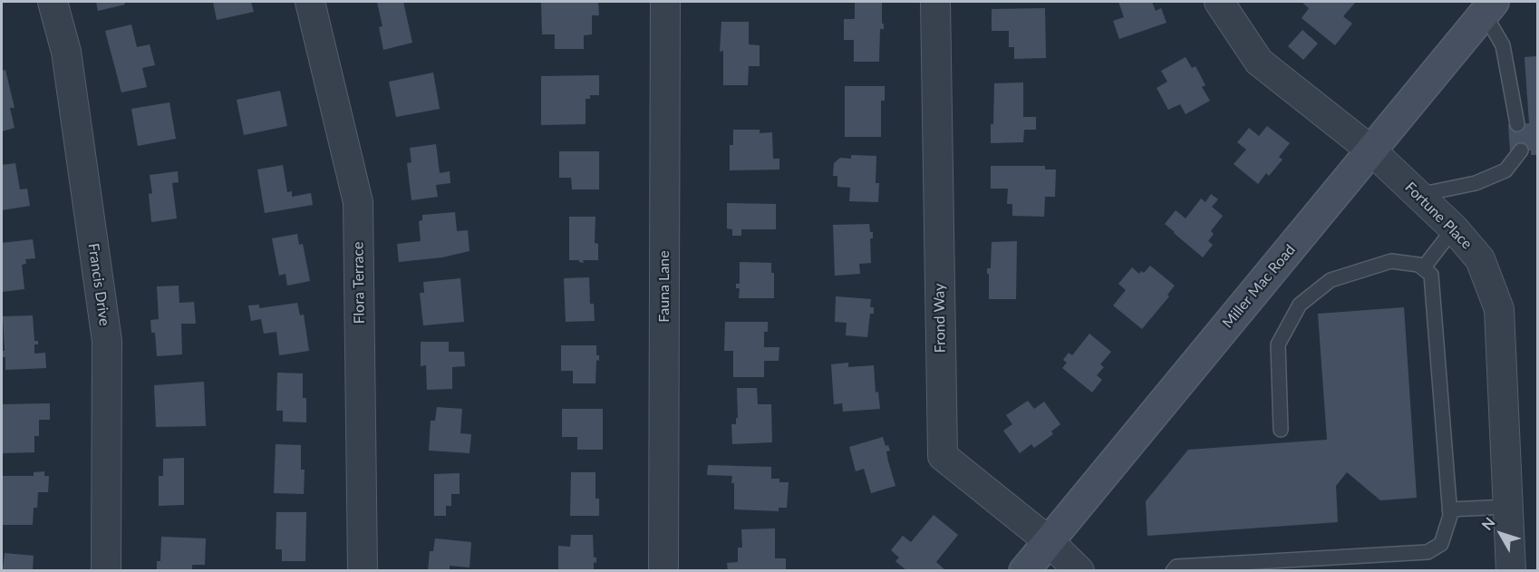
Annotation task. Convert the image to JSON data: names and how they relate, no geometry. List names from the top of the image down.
{
  "streets": {
    "street": [
      "Fortune Place",
      "Flora Terrace",
      "Francis Drive",
      "Fauna Lane",
      "Miller Mac Road",
      "Frond Way"
    ]
  },
  "crossings": [
    ["Fortune Place", "Miller Mac Road"],
    ["Miller Mac Road", "Frond Way"]
  ],
  "north": "top left"
}
